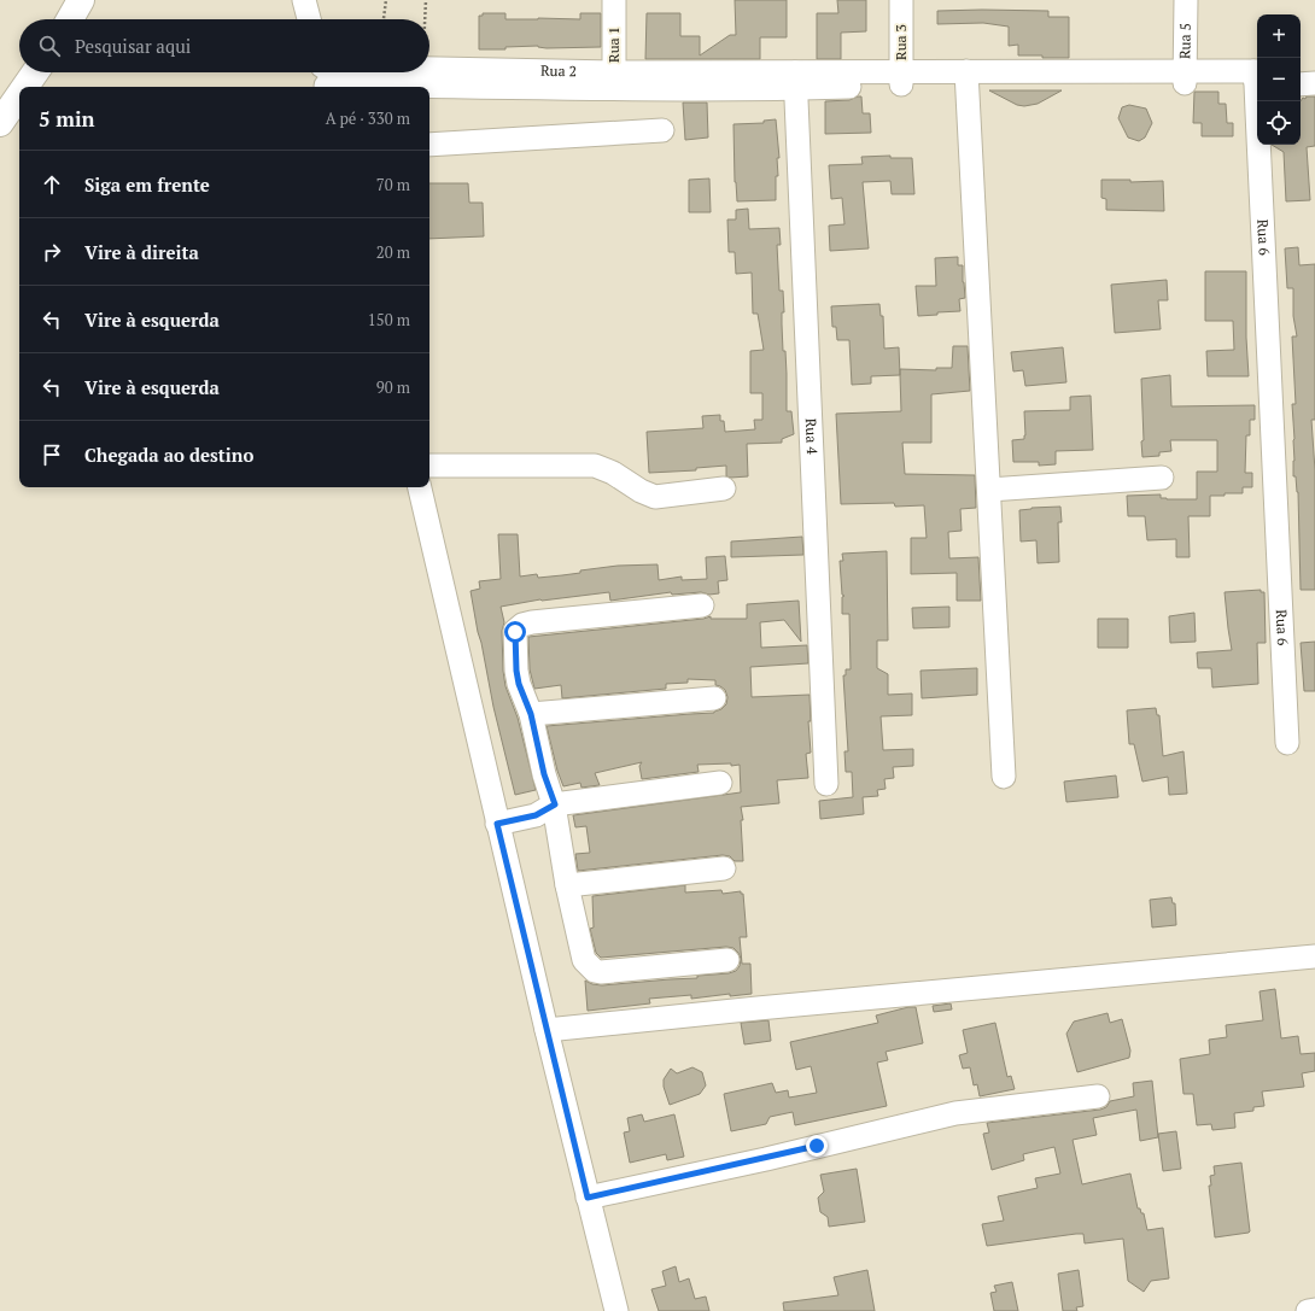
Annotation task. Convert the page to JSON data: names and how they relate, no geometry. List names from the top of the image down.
{
  "streets": {
    "street": [
      "Rua 5",
      "Rua 3",
      "Rua 1",
      "Rua 2",
      "Rua 6",
      "Rua 4"
    ]
  },
  "crossings": [
    ["Rua 5", "Rua 6"],
    ["Rua 3", "Rua 6"],
    ["Rua 1", "Rua 2"],
    ["Rua 2", "Rua 4"]
  ],
  "page": {
    "map_buttons": ["+", "−"],
    "search": "Pesquisar aqui",
    "heading": ["5 min", "A pé · 330 m"],
    "list": [
      ["Siga em frente", "70 m"],
      ["Vire à direita", "20 m"],
      ["Vire à esquerda", "150 m"],
      ["Vire à esquerda", "90 m"],
      "Chegada ao destino"
    ]
  }
}
